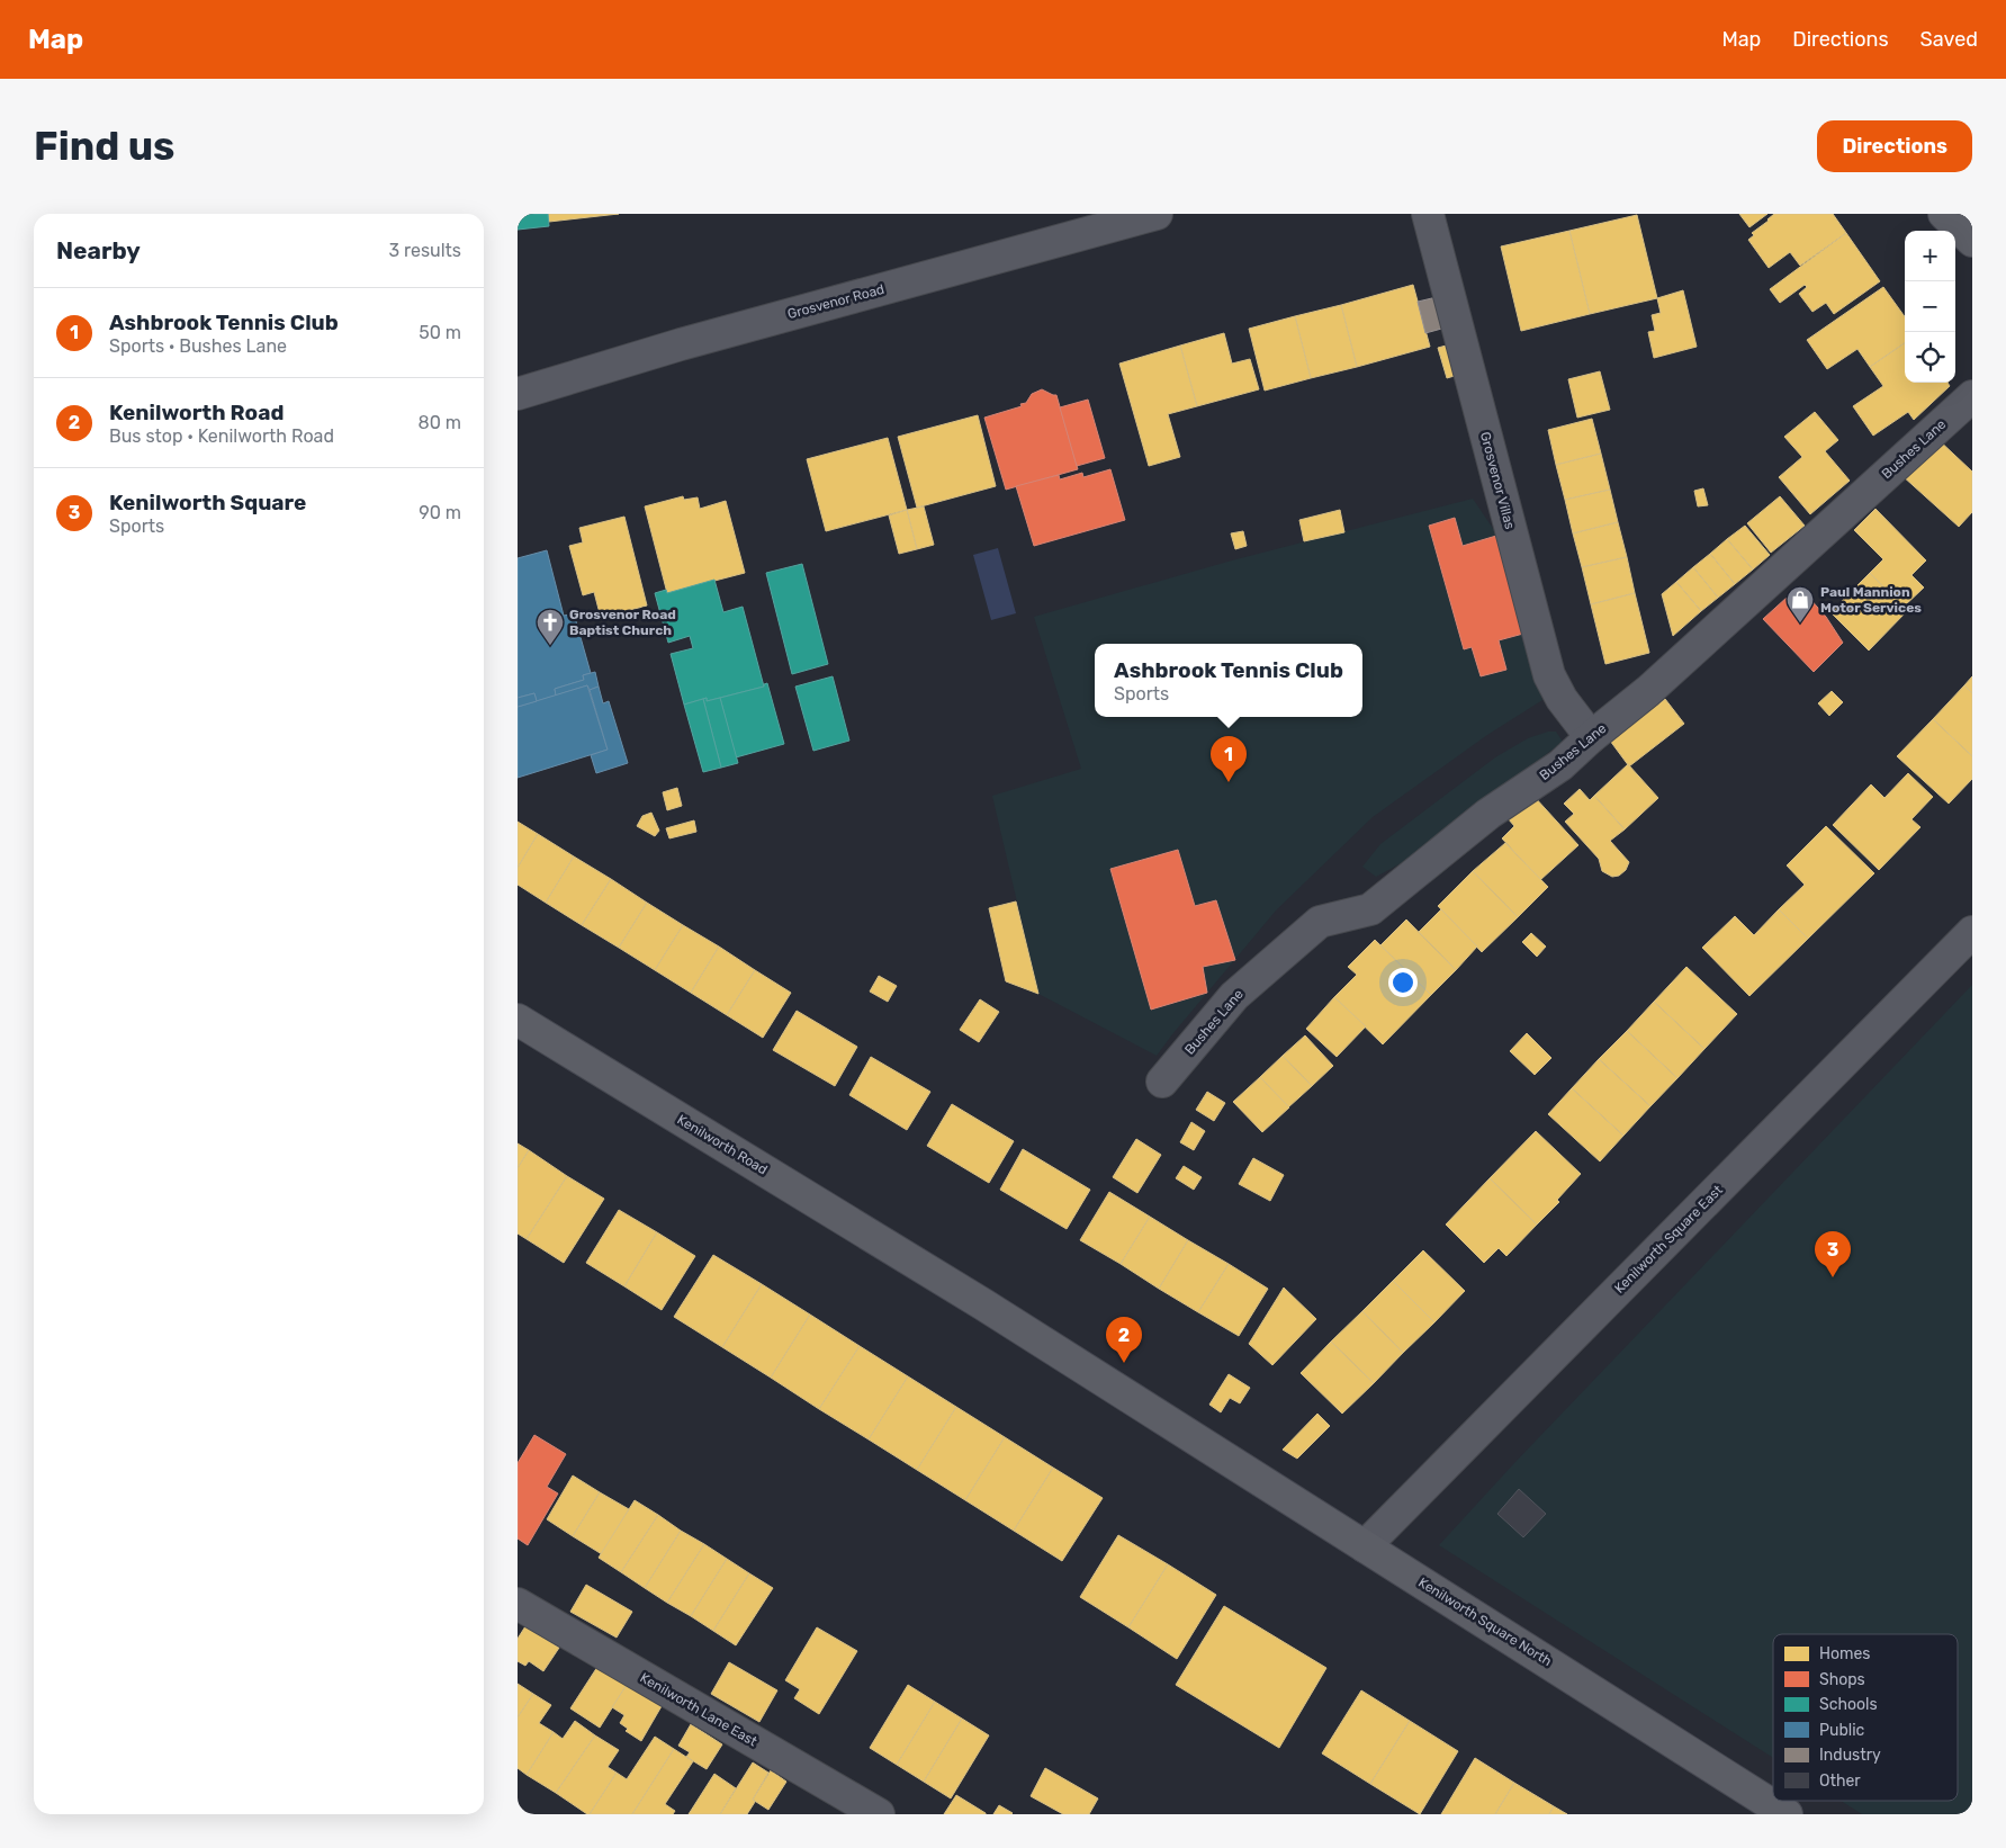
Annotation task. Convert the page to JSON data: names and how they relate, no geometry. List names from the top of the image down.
{
  "streets": {
    "street": [
      "Grosvenor Road",
      "Bushes Lane",
      "Grosvenor Villas",
      "Kenilworth Road",
      "Kenilworth Square East",
      "Kenilworth Square North",
      "Kenilworth Lane East"
    ]
  },
  "crossings": [
    ["Bushes Lane", "Grosvenor Villas"],
    ["Kenilworth Road", "Kenilworth Square North"],
    ["Kenilworth Square East", "Kenilworth Square North"]
  ],
  "places": {
    "shop": ["Paul Mannion Motor Services"],
    "church": ["Grosvenor Road Baptist Church"]
  },
  "legend": [
    "Homes",
    "Shops",
    "Schools",
    "Public",
    "Industry",
    "Other"
  ],
  "page": {
    "header": "Map",
    "nav": ["Map", "Directions", "Saved"],
    "buttons": "Directions",
    "title": "Find us",
    "heading": ["Nearby", "3 results"],
    "map_buttons": ["+", "−"],
    "list": [
      {
        "mark": "1",
        "name": "Ashbrook Tennis Club",
        "note": "Sports · Bushes Lane",
        "value": "50 m"
      },
      {
        "mark": "2",
        "name": "Kenilworth Road",
        "note": "Bus stop · Kenilworth Road",
        "value": "80 m"
      },
      {
        "mark": "3",
        "name": "Kenilworth Square",
        "note": "Sports",
        "value": "90 m"
      }
    ],
    "popup": ["Ashbrook Tennis Club", "Sports"],
    "pins": ["1", "3", "2"]
  }
}
